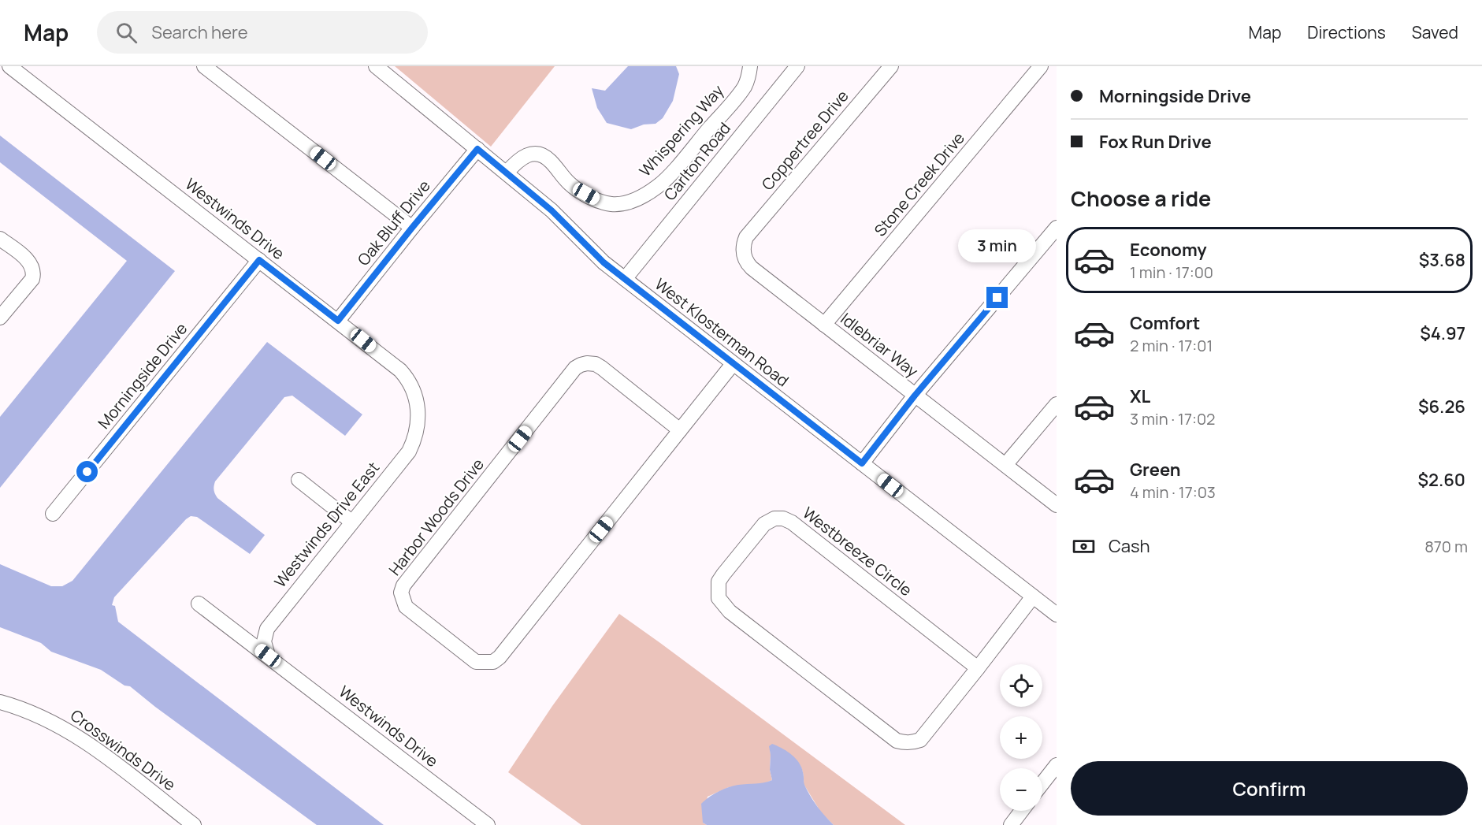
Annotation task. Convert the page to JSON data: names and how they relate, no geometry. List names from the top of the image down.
{
  "streets": {
    "street": [
      "Whispering Way",
      "Coppertree Drive",
      "Carlton Road",
      "Stone Creek Drive",
      "Westwinds Drive",
      "Oak Bluff Drive",
      "West Klosterman Road",
      "Idlebriar Way",
      "Morningside Drive",
      "Harbor Woods Drive",
      "Westwinds Drive East",
      "Westbreeze Circle",
      "Crosswinds Drive"
    ]
  },
  "crossings": [
    ["Whispering Way", "West Klosterman Road"],
    ["Coppertree Drive", "Idlebriar Way"],
    ["Carlton Road", "West Klosterman Road"],
    ["Stone Creek Drive", "Idlebriar Way"],
    ["Westwinds Drive", "Oak Bluff Drive"],
    ["Westwinds Drive", "Morningside Drive"],
    ["Westwinds Drive", "Westwinds Drive East"],
    ["Oak Bluff Drive", "West Klosterman Road"],
    ["West Klosterman Road", "Harbor Woods Drive"]
  ],
  "page": {
    "header": "Map",
    "search": "Search here",
    "nav": ["Map", "Directions", "Saved"],
    "banner": ["Morningside Drive", "Fox Run Drive"],
    "heading": "Choose a ride",
    "list": [
      {
        "name": "Economy",
        "note": "1 min · 17:00",
        "value": "$3.68"
      },
      {
        "name": "Comfort",
        "note": "2 min · 17:01",
        "value": "$4.97"
      },
      {
        "name": "XL",
        "note": "3 min · 17:02",
        "value": "$6.26"
      },
      {
        "name": "Green",
        "note": "4 min · 17:03",
        "value": "$2.60"
      }
    ],
    "bubble": "3 min",
    "pay": ["Cash", "870 m"],
    "map_buttons": ["+", "−"],
    "buttons": "Confirm"
  }
}
